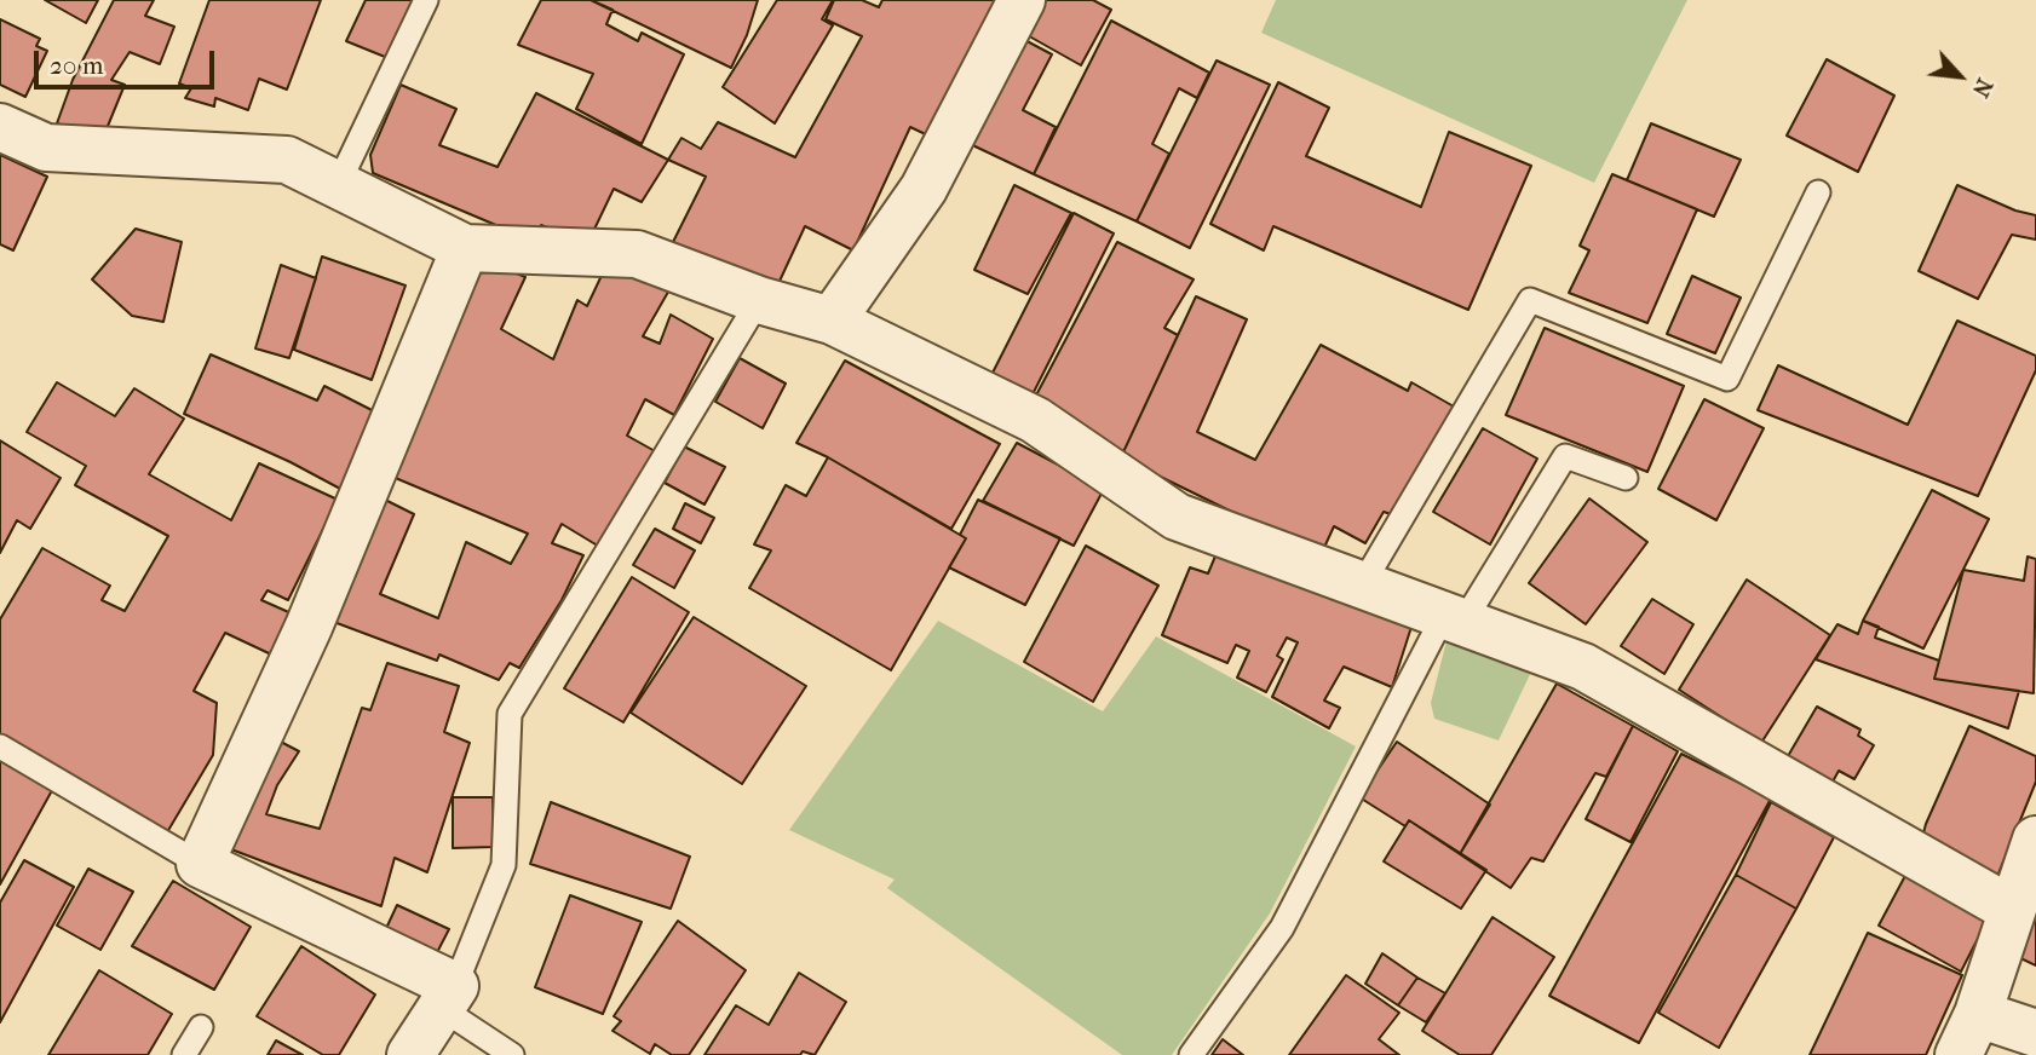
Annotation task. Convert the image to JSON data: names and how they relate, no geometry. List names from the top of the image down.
{
  "scale_bar": "20 m",
  "north": "bottom right"
}
